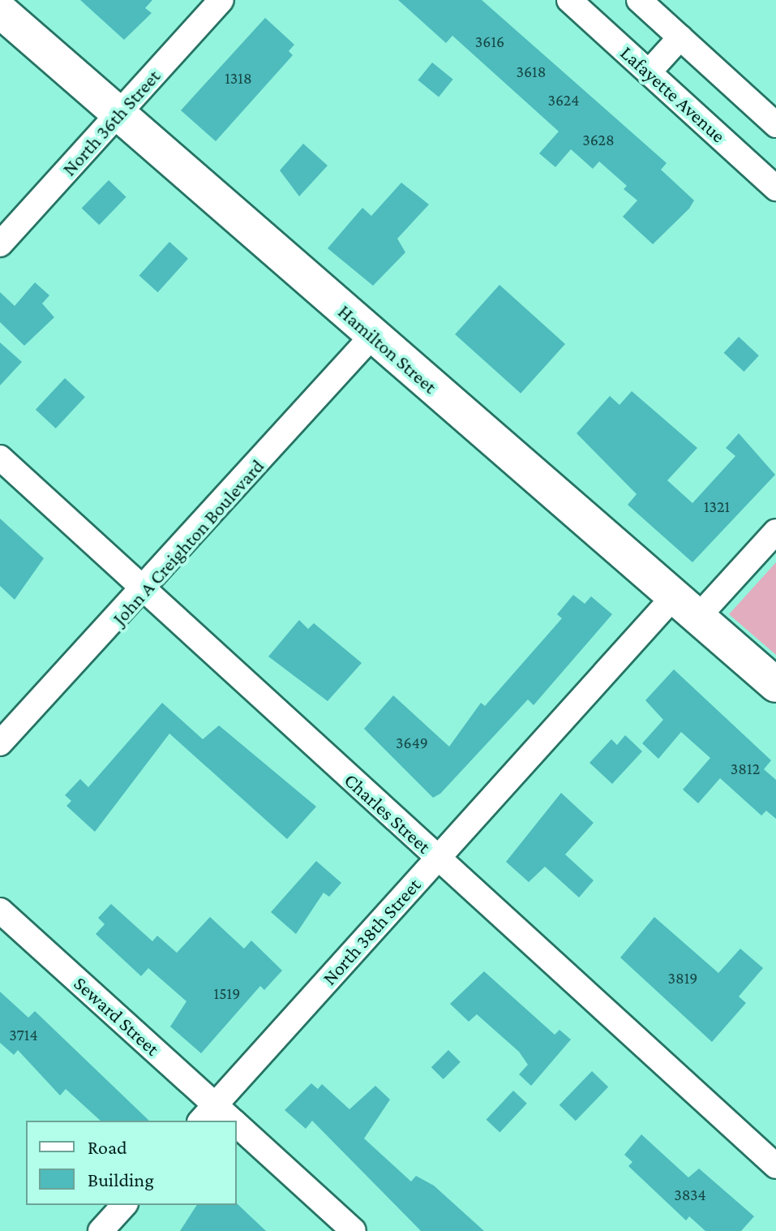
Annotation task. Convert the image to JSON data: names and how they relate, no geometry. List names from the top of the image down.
{
  "streets": {
    "main road": ["Hamilton Street"],
    "street": [
      "Lafayette Avenue",
      "North 36th Street",
      "John A Creighton Boulevard",
      "Charles Street",
      "North 38th Street",
      "Seward Street"
    ]
  },
  "crossings": [
    ["North 36th Street", "Hamilton Street"],
    ["Hamilton Street", "John A Creighton Boulevard"],
    ["Hamilton Street", "North 38th Street"],
    ["John A Creighton Boulevard", "Charles Street"],
    ["Charles Street", "North 38th Street"],
    ["North 38th Street", "Seward Street"]
  ],
  "house_numbers": [
    "3616",
    "3618",
    "1318",
    "3624",
    "3628",
    "1321",
    "3649",
    "3812",
    "3819",
    "1519",
    "3714",
    "3834"
  ],
  "legend": ["Road", "Building"]
}
